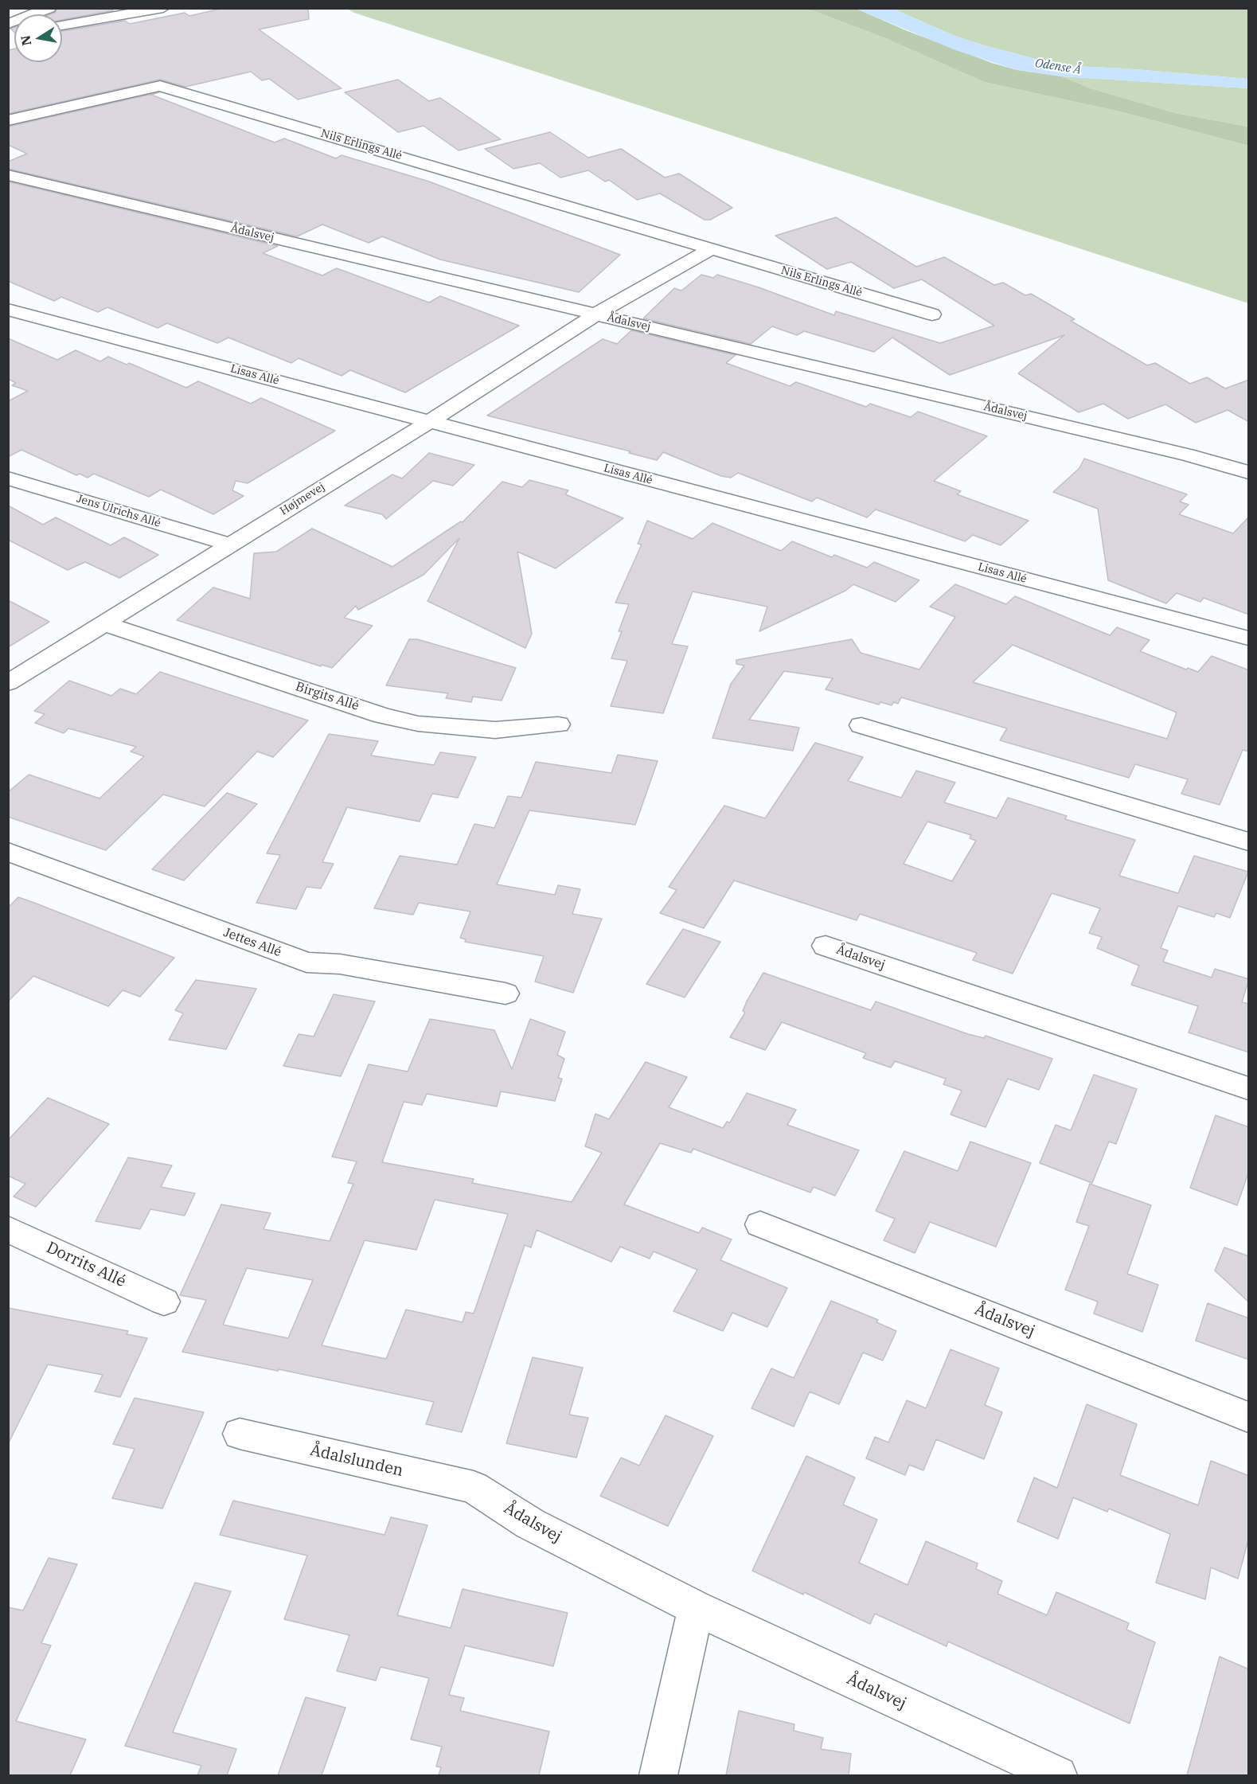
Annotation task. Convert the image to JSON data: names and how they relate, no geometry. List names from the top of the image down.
{
  "streets": {
    "street": [
      "Nils Erlings Allé",
      "Ådalsvej",
      "Lisas Allé",
      "Højmevej",
      "Jens Ulrichs Allé",
      "Birgits Allé",
      "Jettes Allé",
      "Dorrits Allé",
      "Ådalslunden"
    ]
  },
  "crossings": [
    ["Ådalsvej", "Højmevej"],
    ["Ådalsvej", "Ådalslunden"],
    ["Lisas Allé", "Højmevej"],
    ["Højmevej", "Jens Ulrichs Allé"],
    ["Højmevej", "Birgits Allé"]
  ],
  "water": ["Odense Å"],
  "north": "left"
}
